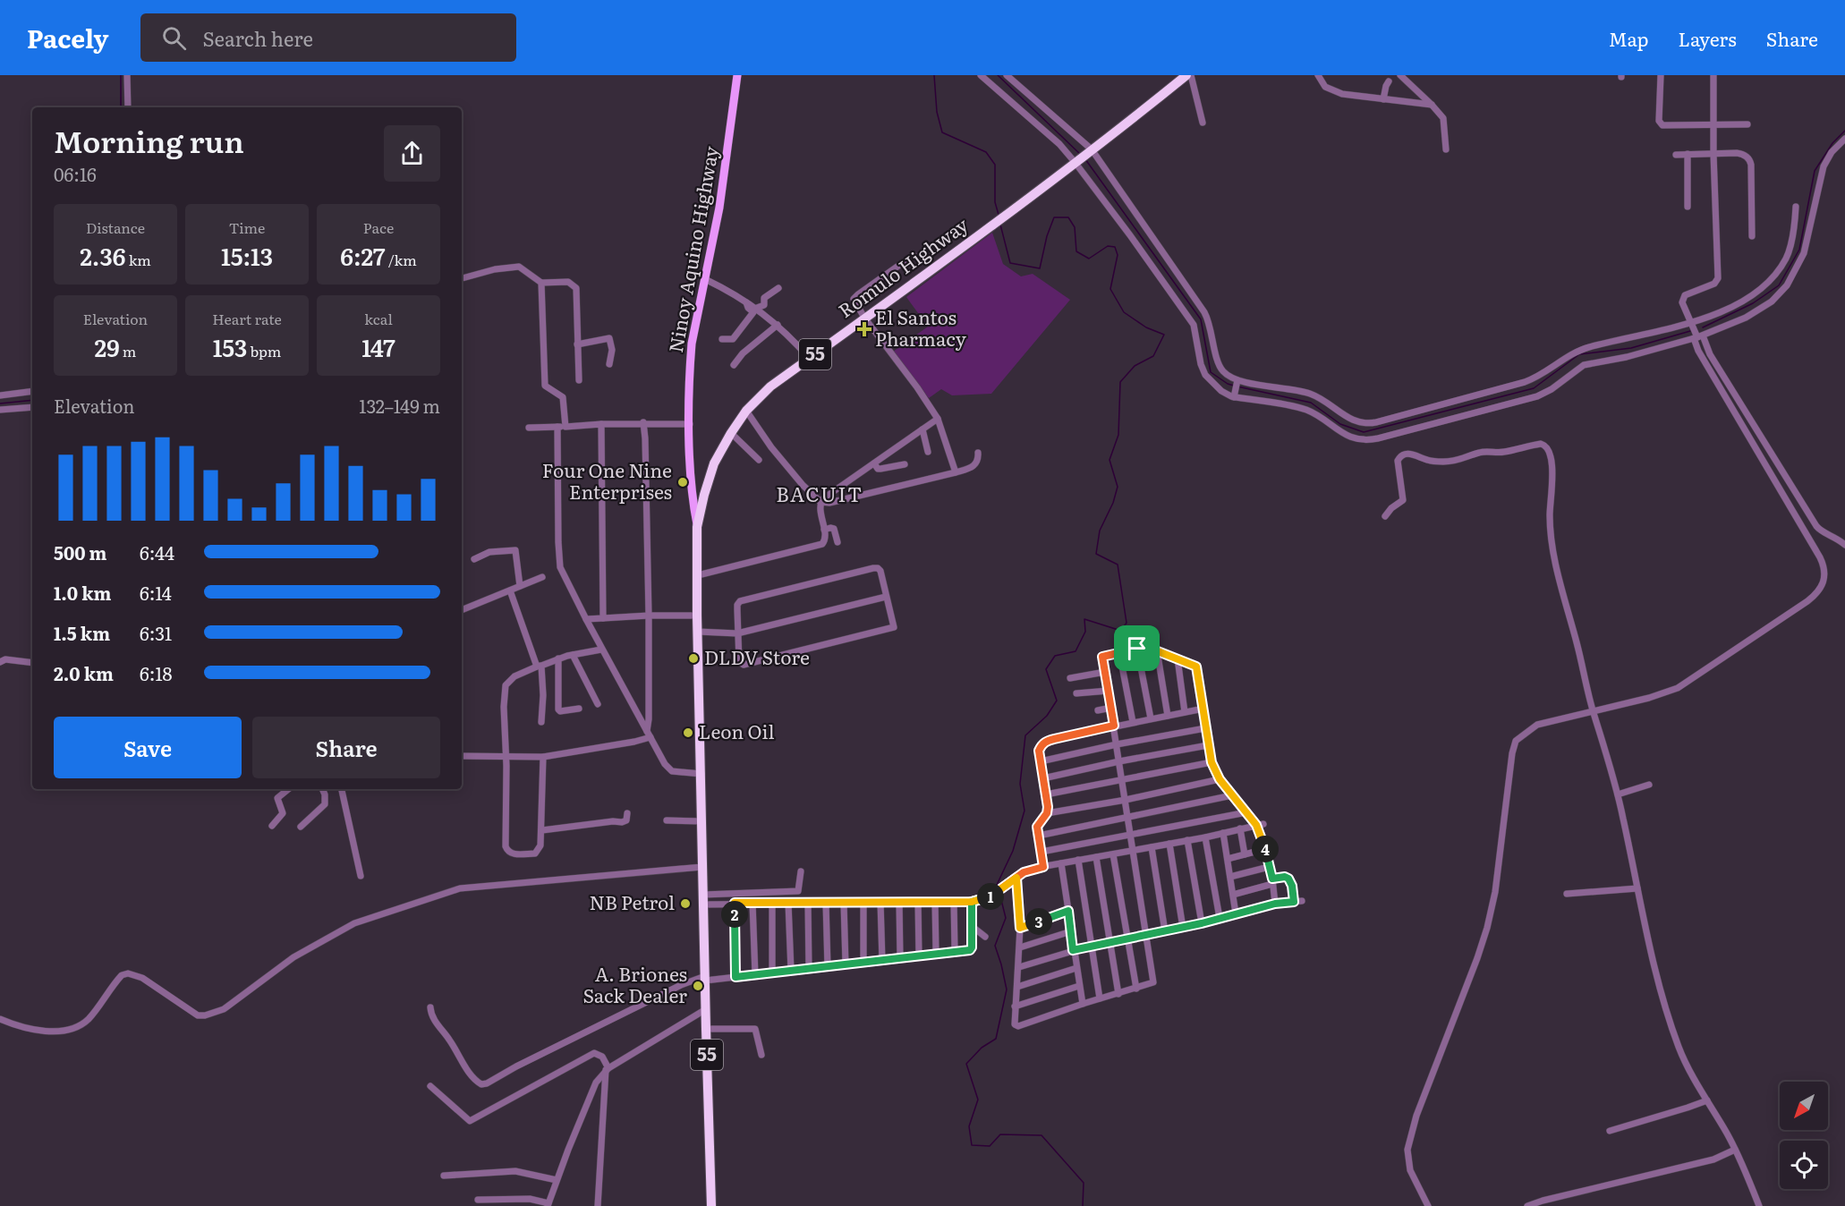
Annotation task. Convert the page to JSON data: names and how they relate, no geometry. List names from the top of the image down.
{
  "streets": {
    "highway": ["Romulo Highway", "55"],
    "main road": ["Ninoy Aquino Highway"]
  },
  "crossings": [
    ["Ninoy Aquino Highway", "Romulo Highway"]
  ],
  "districts": ["BACUIT"],
  "places": {
    "health": ["El Santos Pharmacy"],
    "other": [
      "Four One Nine Enterprises",
      "DLDV Store",
      "Leon Oil",
      "NB Petrol",
      "A. Briones Sack Dealer"
    ]
  },
  "north": "bottom left",
  "page": {
    "header": "Pacely",
    "search": "Search here",
    "nav": ["Map", "Layers", "Share"],
    "heading": ["Morning run", "06:16"],
    "stats": [
      ["Distance", "2.36 km"],
      ["Time", "15:13"],
      ["Pace", "6:27 /km"],
      ["Elevation", "29 m"],
      ["Heart rate", "153 bpm"],
      ["kcal", "147"]
    ],
    "chart": ["Elevation", "132–149 m"],
    "list": [
      {
        "name": "500 m",
        "note": "6:44"
      },
      {
        "name": "1.0 km",
        "note": "6:14"
      },
      {
        "name": "1.5 km",
        "note": "6:31"
      },
      {
        "name": "2.0 km",
        "note": "6:18"
      }
    ],
    "buttons": ["Save", "Share"],
    "pins": [
      "4",
      "1",
      "2",
      "3"
    ]
  }
}
